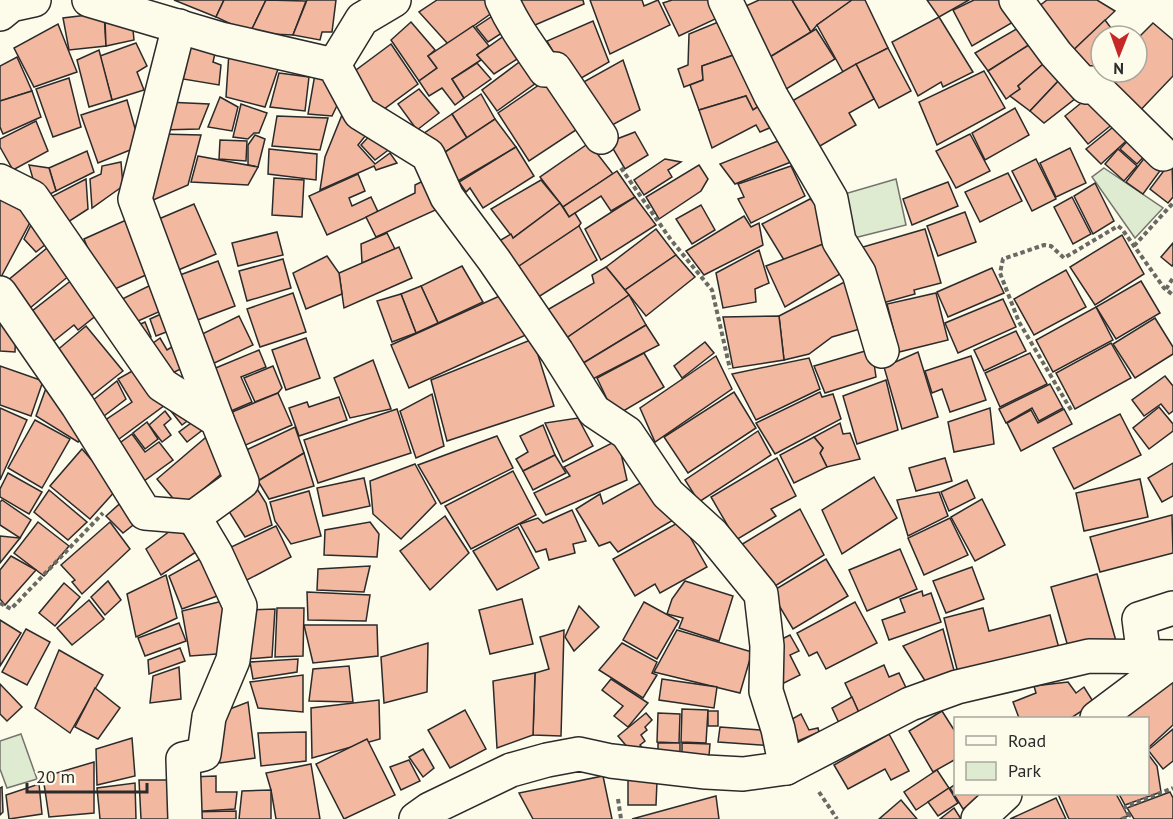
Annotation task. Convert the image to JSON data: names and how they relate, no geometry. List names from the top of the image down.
{
  "legend": ["Road", "Park"],
  "scale_bar": "20 m",
  "north": "bottom"
}
